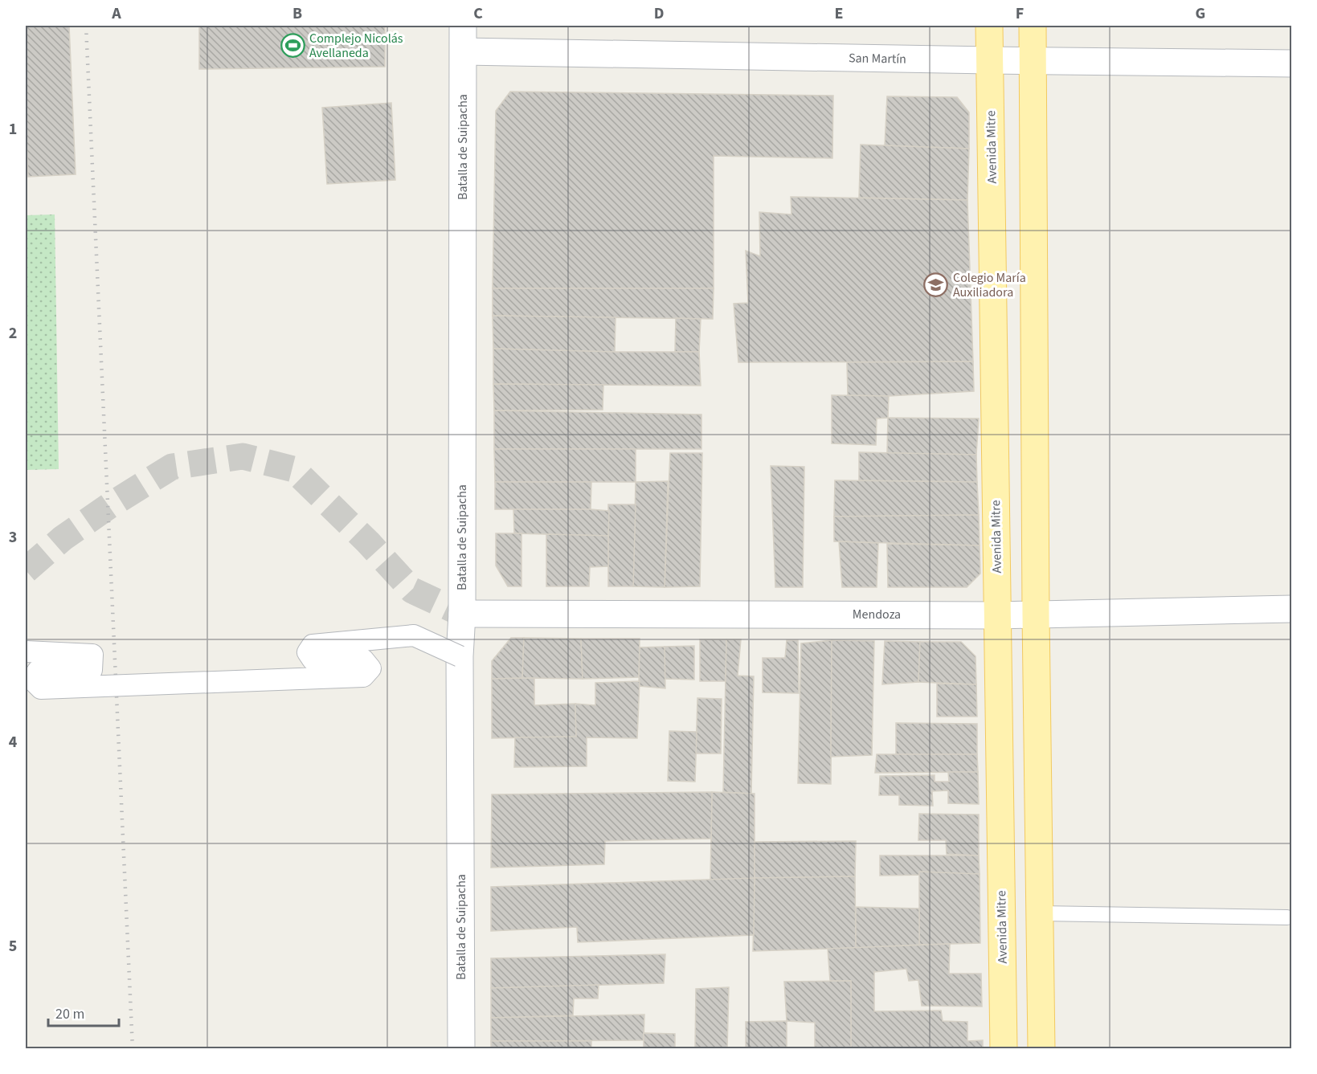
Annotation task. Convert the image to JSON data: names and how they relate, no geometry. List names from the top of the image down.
{
  "streets": {
    "main road": ["Avenida Mitre"],
    "street": ["San Martín", "Batalla de Suipacha", "Mendoza"]
  },
  "crossings": [
    ["San Martín", "Batalla de Suipacha"],
    ["San Martín", "Avenida Mitre"],
    ["Batalla de Suipacha", "Mendoza"],
    ["Avenida Mitre", "Mendoza"]
  ],
  "places": {
    "sports": ["Complejo Nicolás Avellaneda"],
    "school or university": ["Colegio María Auxiliadora"]
  },
  "scale_bar": "20 m",
  "grid": {
    "columns": [
      "A",
      "B",
      "C",
      "D",
      "E",
      "F",
      "G"
    ],
    "rows": [
      "1",
      "2",
      "3",
      "4",
      "5"
    ]
  }
}
